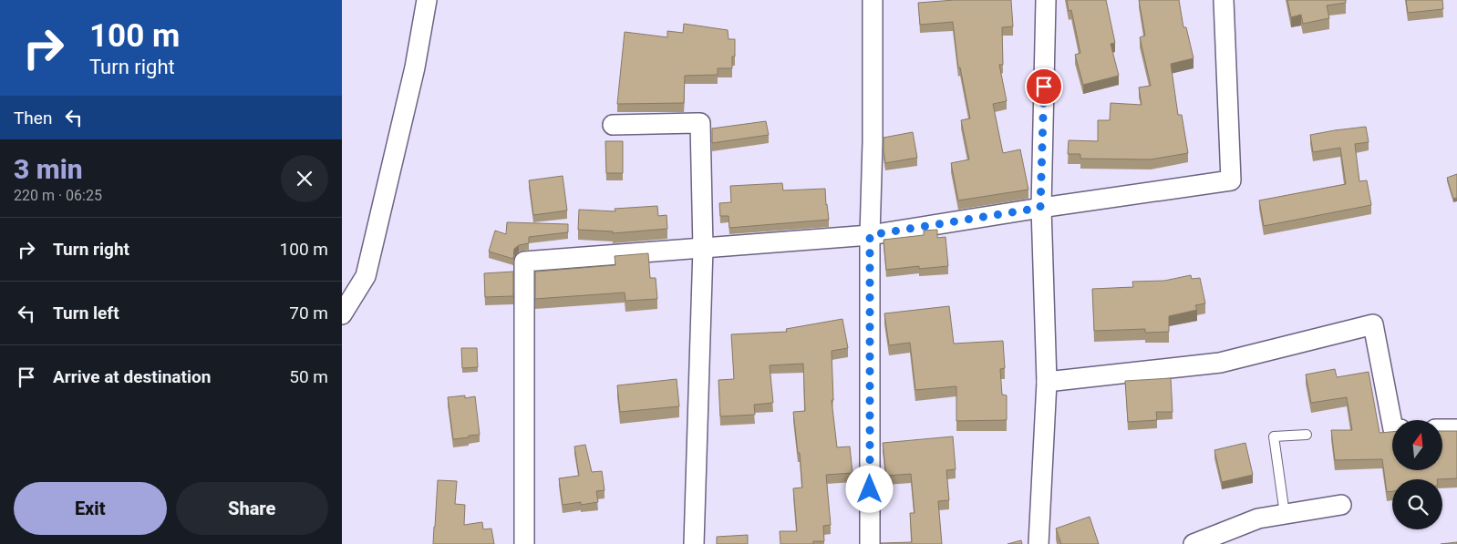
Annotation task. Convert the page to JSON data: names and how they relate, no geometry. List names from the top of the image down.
{
  "north": "top",
  "page": {
    "turn": ["100 m", "Turn right"],
    "then": "Then",
    "heading": ["3 min", "220 m · 06:25"],
    "list": [
      {
        "name": "Turn right",
        "value": "100 m"
      },
      {
        "name": "Turn left",
        "value": "70 m"
      },
      {
        "name": "Arrive at destination",
        "value": "50 m"
      }
    ],
    "buttons": ["Exit", "Share"]
  }
}
